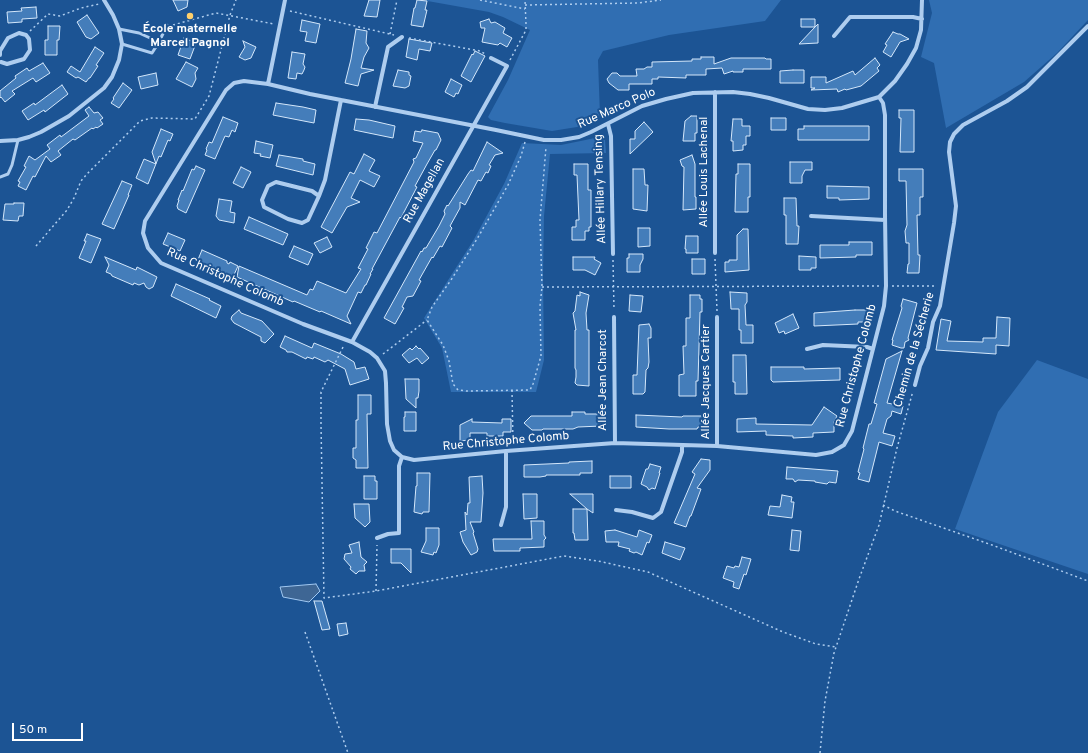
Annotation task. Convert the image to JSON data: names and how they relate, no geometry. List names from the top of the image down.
{
  "streets": {
    "street": [
      "Rue Marco Polo",
      "Allée Louis Lachenal",
      "Allée Hillary Tensing",
      "Rue Magellan",
      "Rue Christophe Colomb",
      "Chemin de la Sécherie",
      "Allée Jean Charcot",
      "Allée Jacques Cartier"
    ]
  },
  "crossings": [
    ["Rue Marco Polo", "Allée Louis Lachenal"],
    ["Rue Marco Polo", "Allée Hillary Tensing"],
    ["Rue Marco Polo", "Rue Magellan"],
    ["Rue Marco Polo", "Rue Christophe Colomb"],
    ["Rue Magellan", "Rue Christophe Colomb"],
    ["Rue Christophe Colomb", "Allée Jean Charcot"],
    ["Rue Christophe Colomb", "Allée Jacques Cartier"]
  ],
  "places": ["École maternelle Marcel Pagnol"],
  "scale_bar": "50 m"
}
